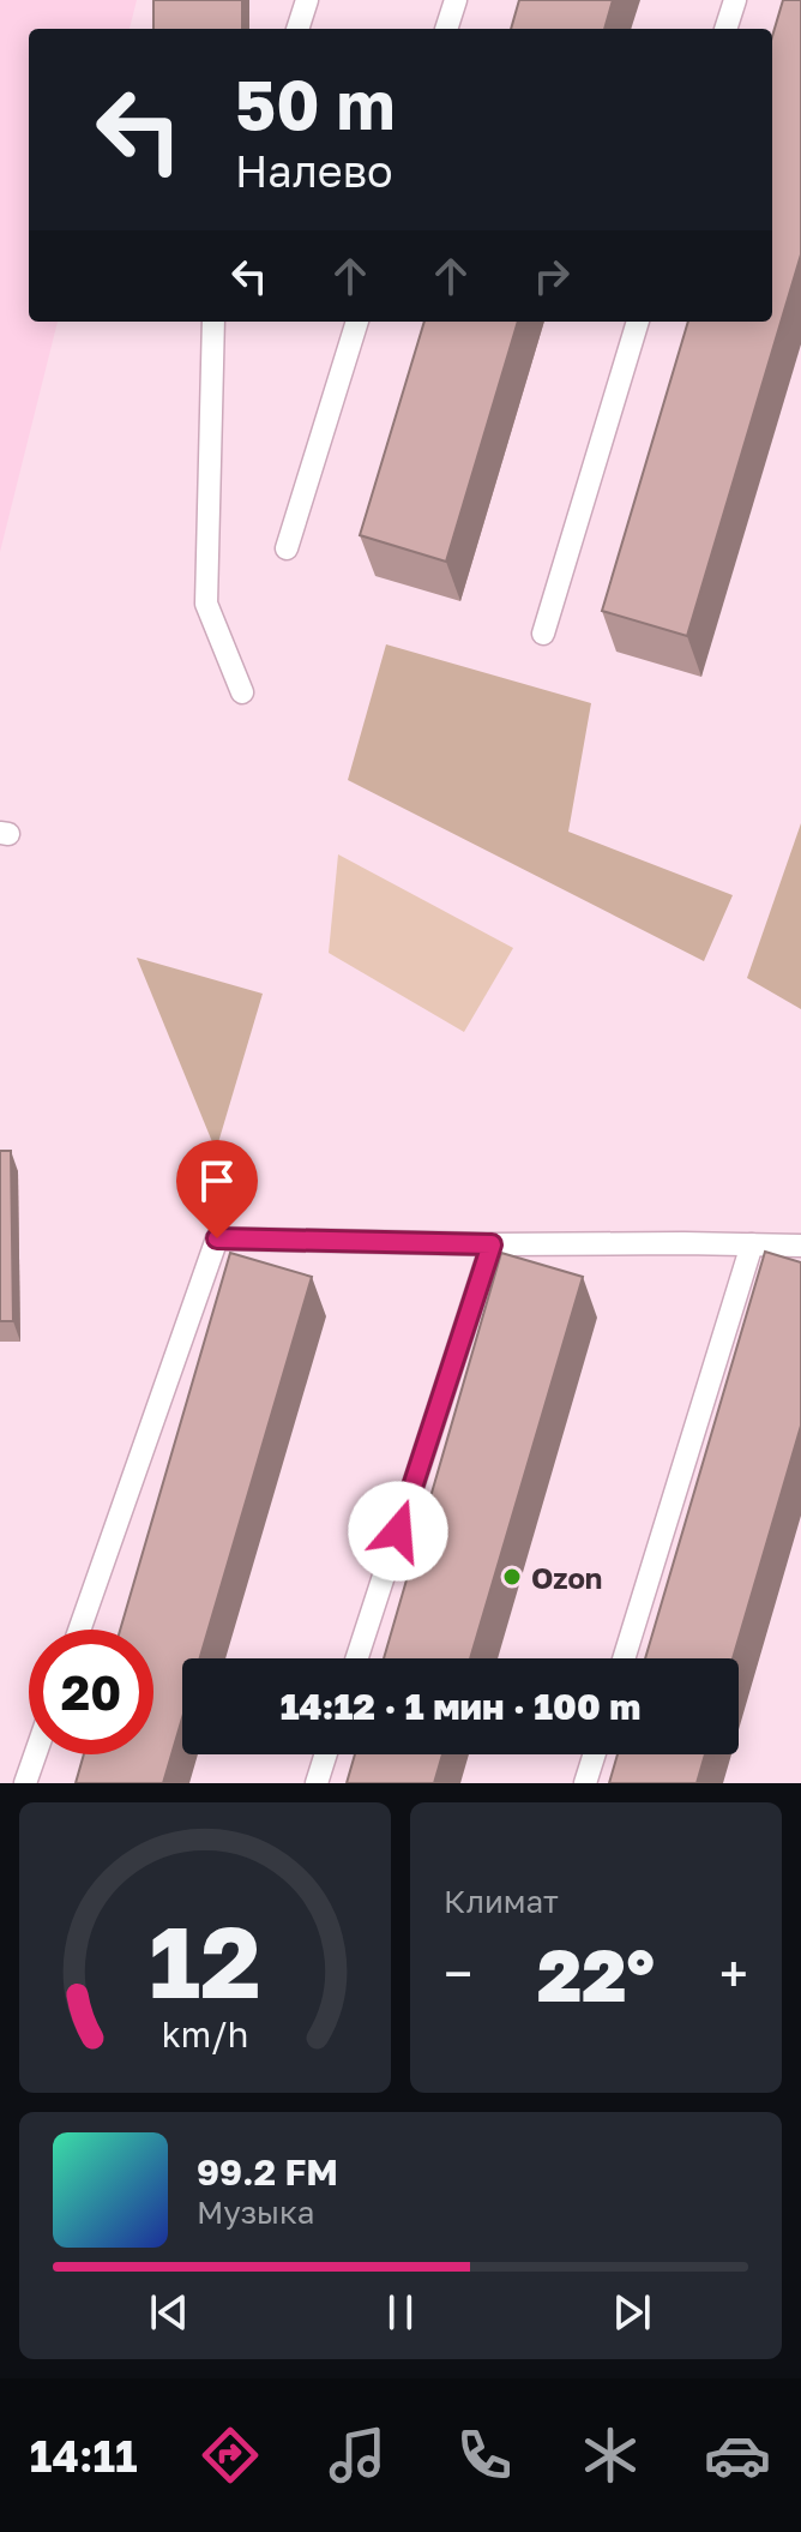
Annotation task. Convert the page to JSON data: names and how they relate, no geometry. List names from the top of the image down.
{
  "places": ["Ozon"],
  "page": {
    "turn": ["50 m", "Налево"],
    "limit": "20",
    "trip": "14:12 · 1 мин · 100 m",
    "tile": "Климат",
    "heat": ["−", "22°", "+"],
    "song": ["99.2 FM", "Музыка"],
    "tabs": "14:11",
    "gauge": ["12", "km/h"]
  }
}
